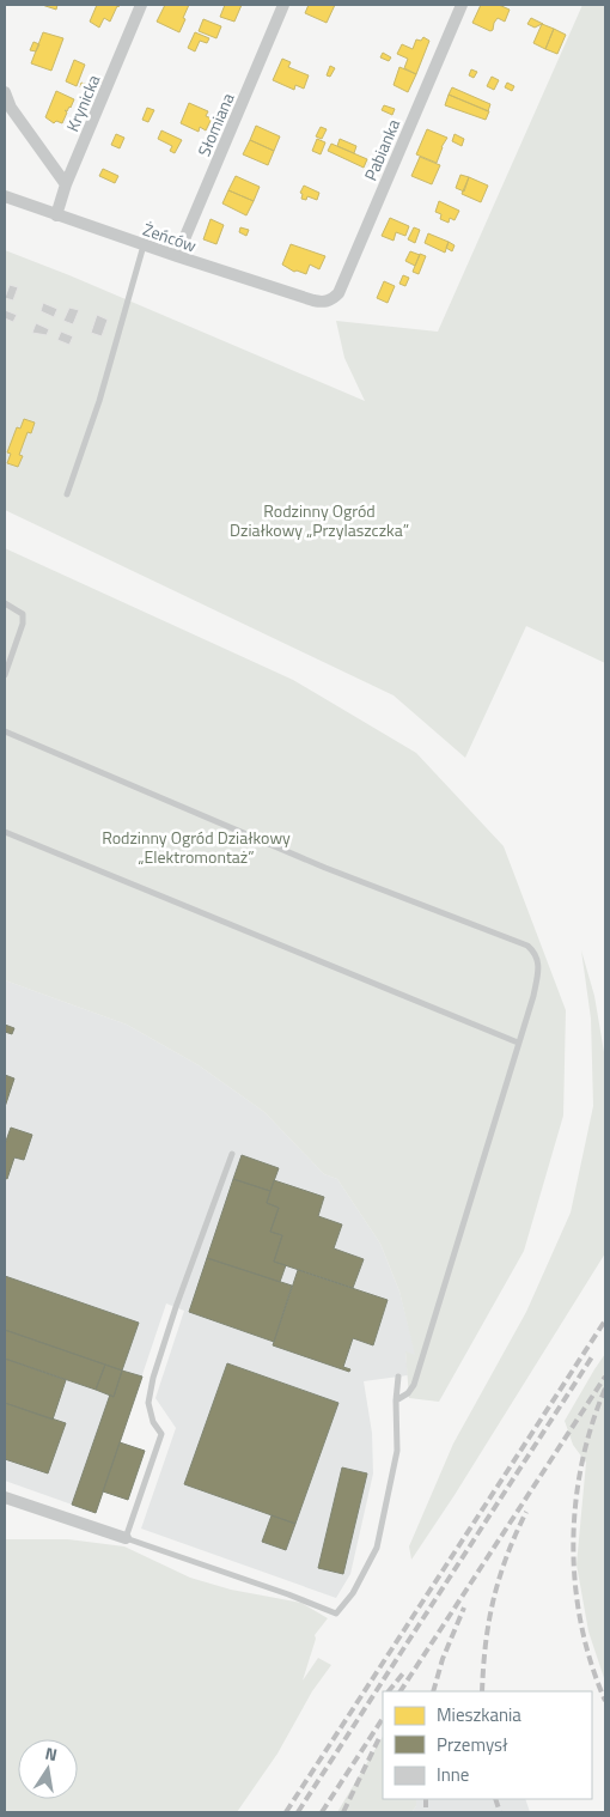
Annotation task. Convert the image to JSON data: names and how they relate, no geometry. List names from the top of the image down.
{
  "streets": {
    "street": [
      "Krynicka",
      "Słomiana",
      "Pabianka",
      "Żeńców"
    ]
  },
  "crossings": [
    ["Krynicka", "Żeńców"],
    ["Słomiana", "Żeńców"],
    ["Pabianka", "Żeńców"]
  ],
  "parks": ["Rodzinny Ogród Działkowy „Przylaszczka”", "Rodzinny Ogród Działkowy „Elektromontaż”"],
  "legend": ["Mieszkania", "Przemysł", "Inne"],
  "north": "top"
}
